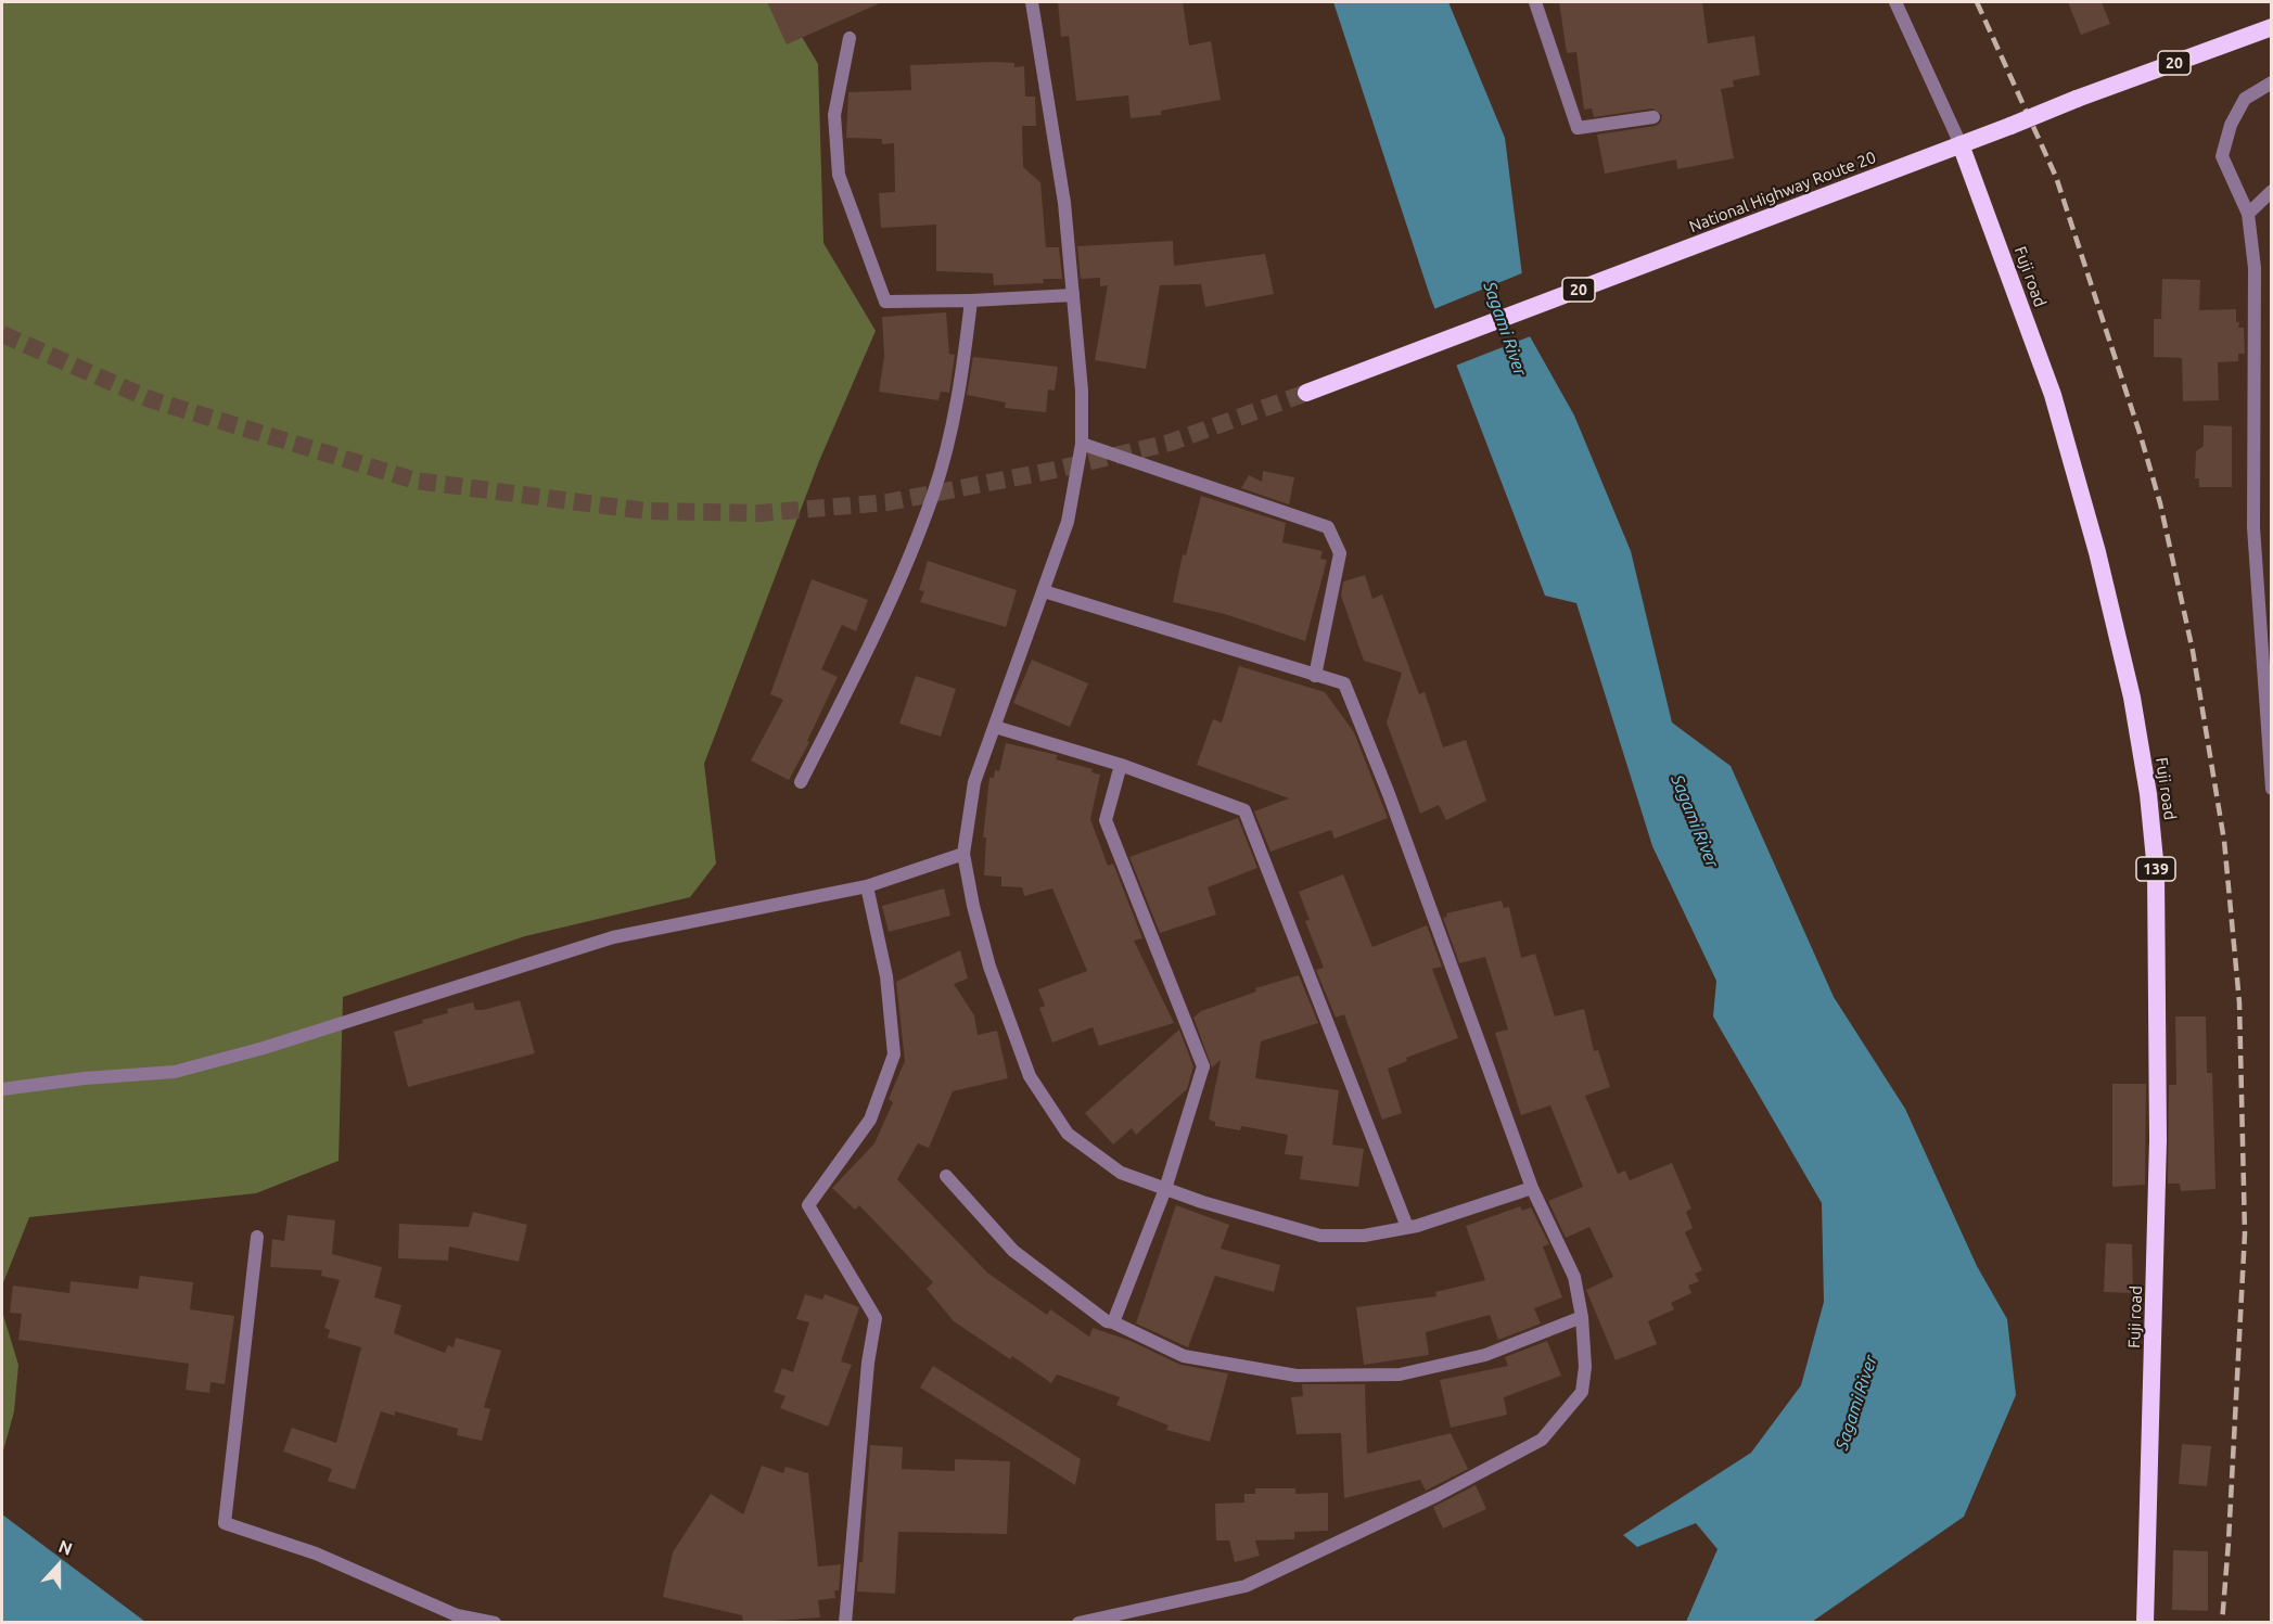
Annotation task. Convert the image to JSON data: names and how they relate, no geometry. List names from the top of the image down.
{
  "streets": {
    "highway": [
      "20",
      "National Highway Route 20",
      "Fuji road",
      "139"
    ]
  },
  "crossings": [
    ["National Highway Route 20", "Fuji road"]
  ],
  "water": ["Sagami River"],
  "north": "top"
}
